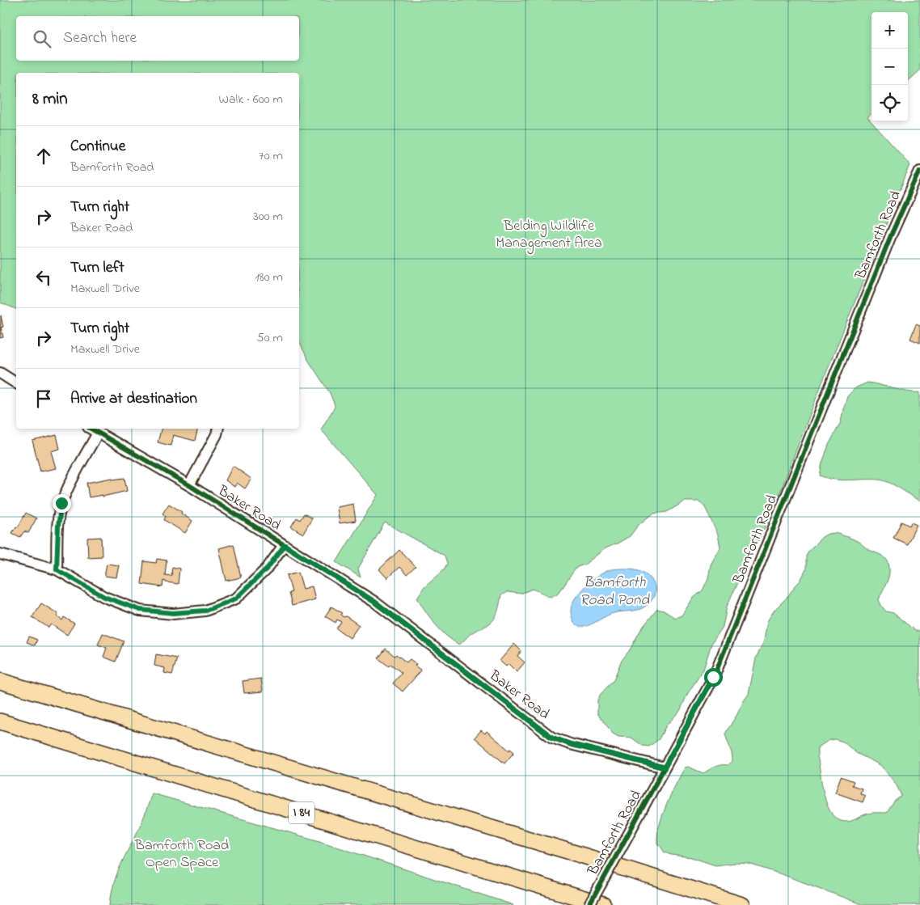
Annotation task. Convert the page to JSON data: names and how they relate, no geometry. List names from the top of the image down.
{
  "streets": {
    "highway": ["I 84"],
    "street": ["Bamforth Road", "Baker Road"]
  },
  "crossings": [
    ["Bamforth Road", "Baker Road"]
  ],
  "water": ["Bamforth Road Pond"],
  "parks": ["Belding Wildlife Management Area", "Bamforth Road Open Space"],
  "page": {
    "map_buttons": ["+", "−"],
    "search": "Search here",
    "heading": ["8 min", "Walk · 600 m"],
    "list": [
      ["Continue", "Bamforth Road", "70 m"],
      ["Turn right", "Baker Road", "300 m"],
      ["Turn left", "Maxwell Drive", "180 m"],
      ["Turn right", "Maxwell Drive", "50 m"],
      "Arrive at destination"
    ]
  }
}
